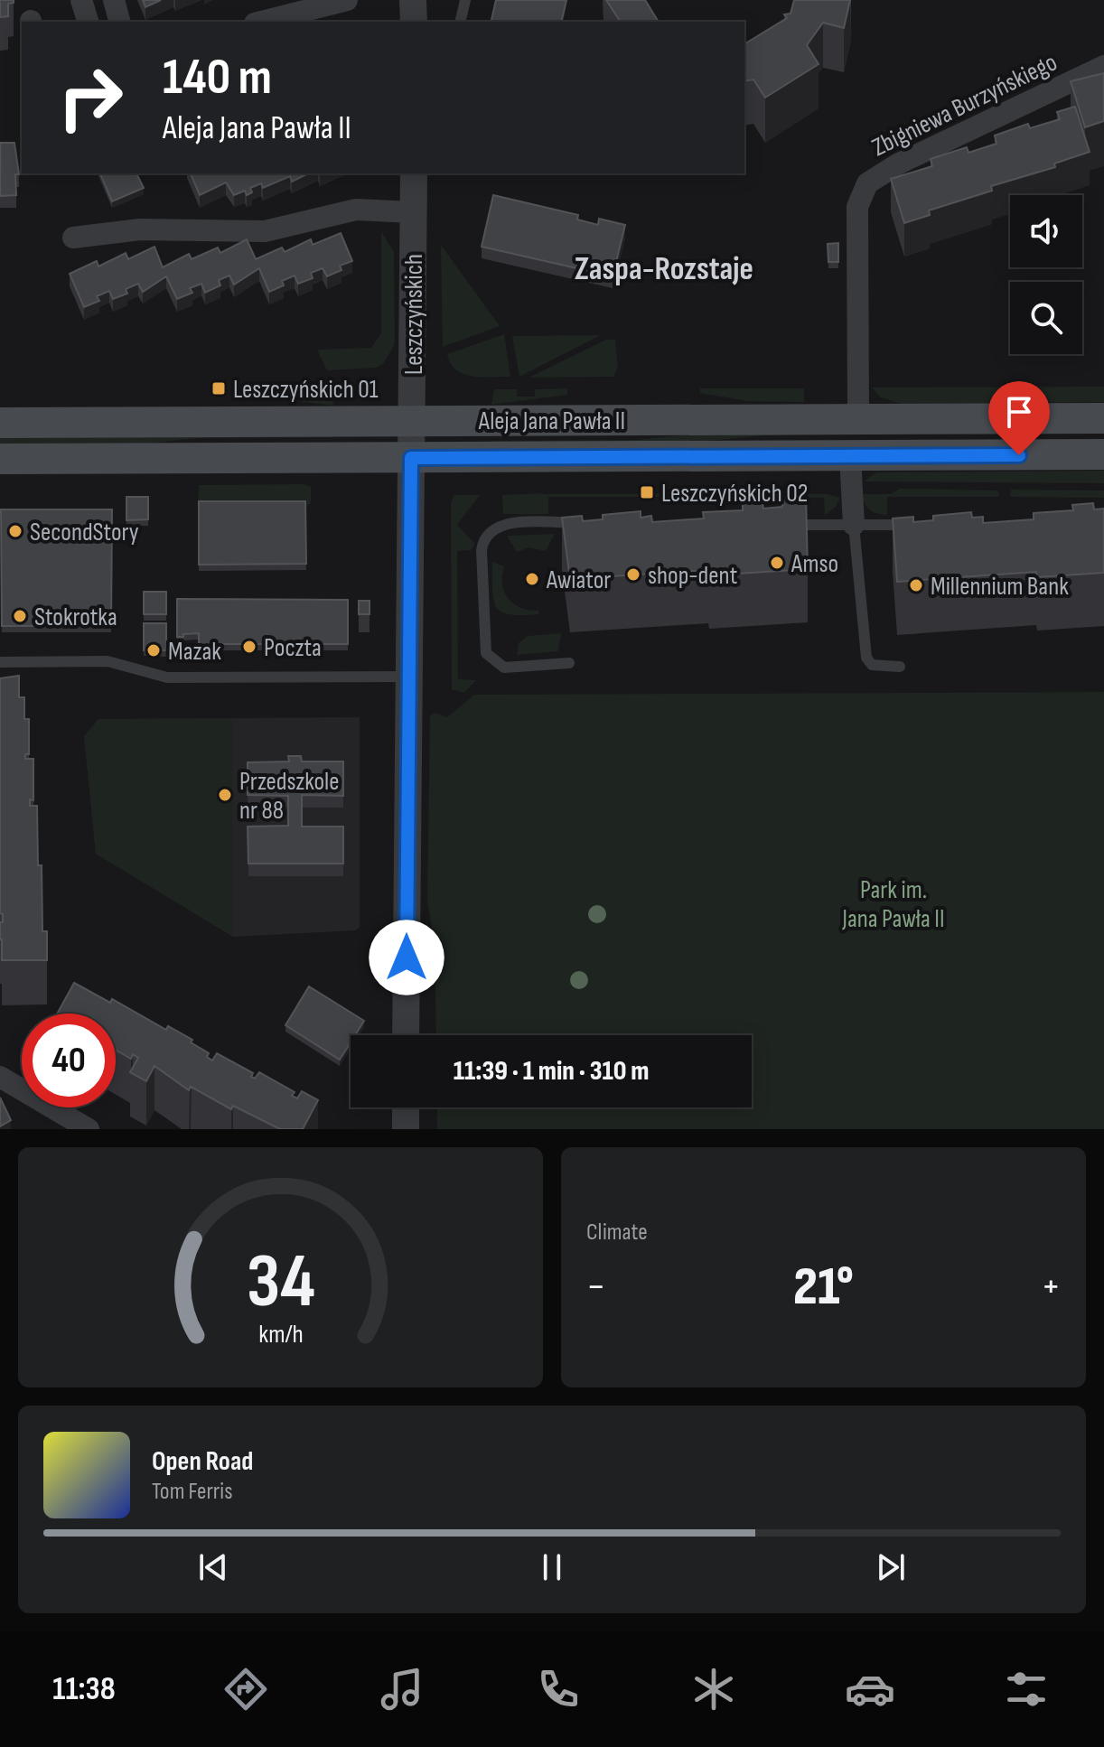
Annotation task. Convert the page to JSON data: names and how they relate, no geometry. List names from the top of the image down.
{
  "streets": {
    "main road": ["Aleja Jana Pawła II"],
    "street": ["Zbigniewa Burzyńskiego", "Leszczyńskich"]
  },
  "crossings": [
    ["Zbigniewa Burzyńskiego", "Aleja Jana Pawła II"],
    ["Leszczyńskich", "Aleja Jana Pawła II"]
  ],
  "districts": ["Zaspa-Rozstaje"],
  "parks": ["Park im. Jana Pawła II"],
  "places": {
    "transit": ["Leszczyńskich 01", "Leszczyńskich 02"],
    "other": [
      "SecondStory",
      "Amso",
      "shop-dent",
      "Awiator",
      "Millennium Bank",
      "Stokrotka",
      "Poczta",
      "Mazak",
      "Przedszkole nr 88"
    ]
  },
  "page": {
    "turn": ["140 m", "Aleja Jana Pawła II"],
    "limit": "40",
    "trip": "11:39 · 1 min · 310 m",
    "tile": "Climate",
    "heat": ["−", "21°", "+"],
    "song": ["Open Road", "Tom Ferris"],
    "tabs": "11:38",
    "gauge": ["34", "km/h"]
  }
}
